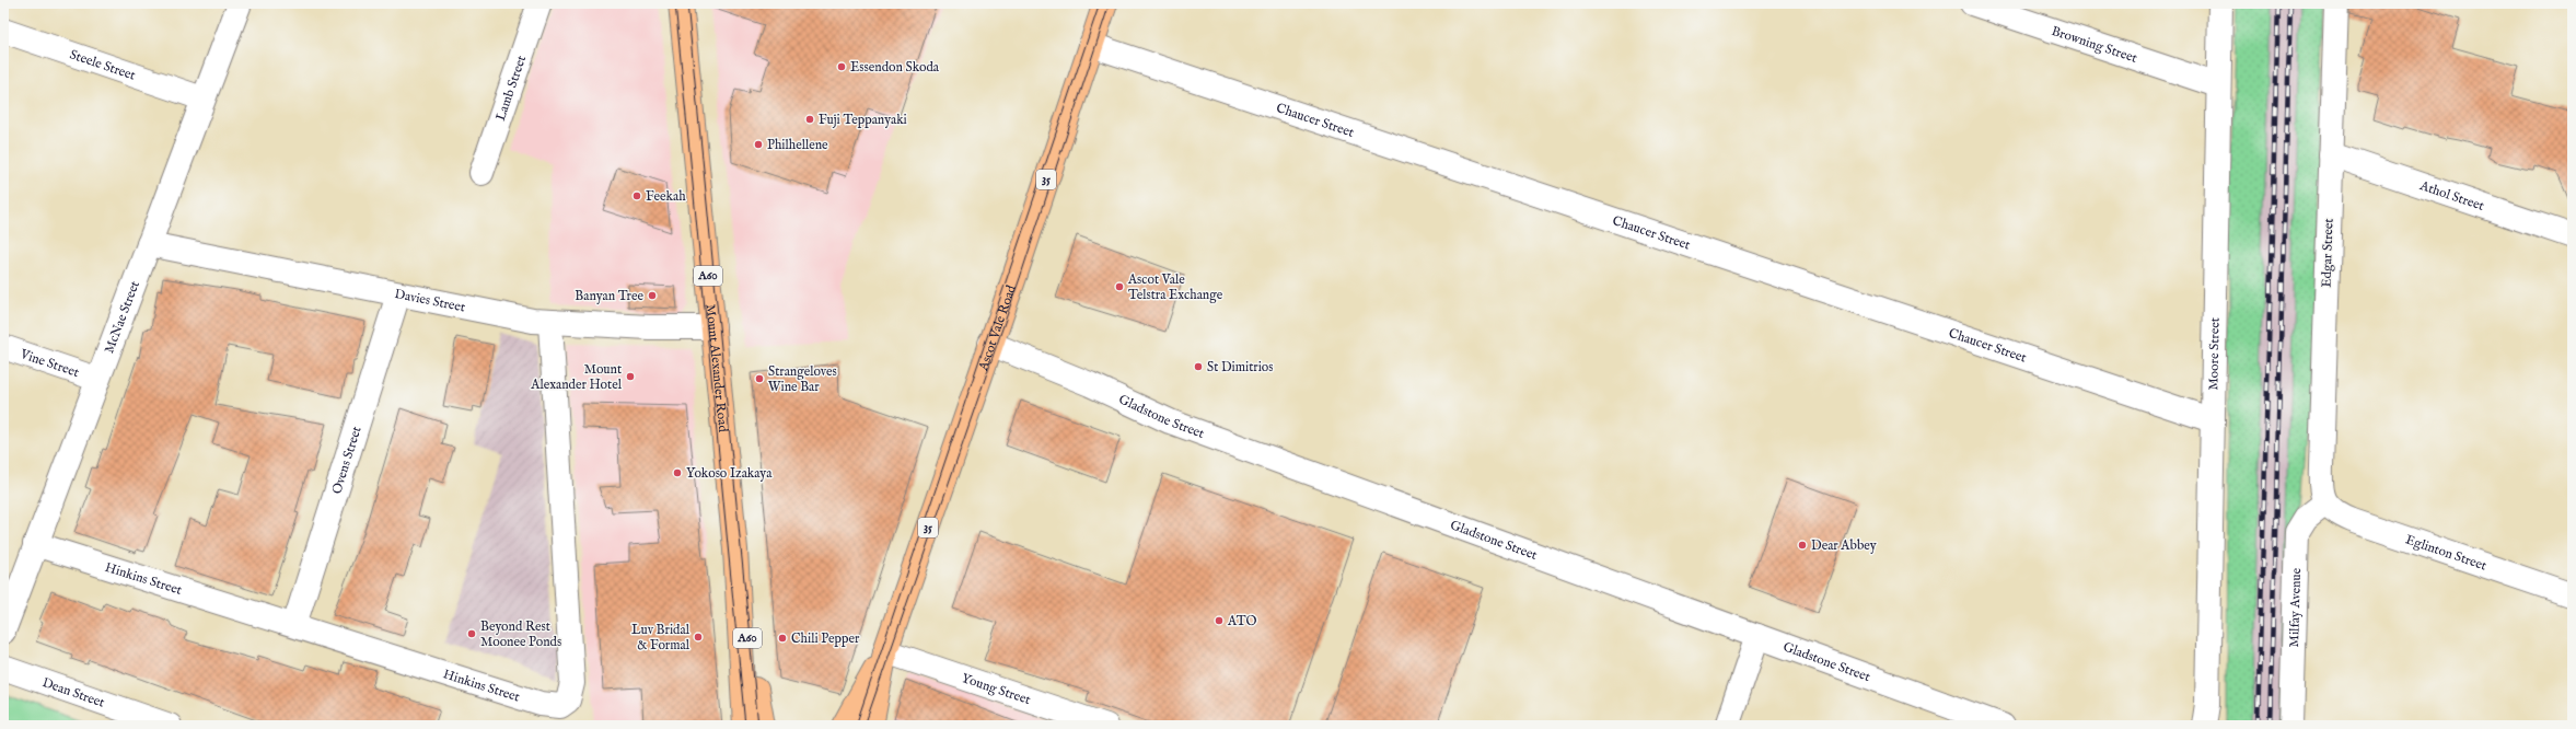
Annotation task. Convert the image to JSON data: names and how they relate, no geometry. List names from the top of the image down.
{
  "streets": {
    "main road": [
      "35",
      "A60",
      "Ascot Vale Road",
      "Mount Alexander Road"
    ],
    "street": [
      "Browning Street",
      "Steele Street",
      "Lamb Street",
      "Chaucer Street",
      "Athol Street",
      "Edgar Street",
      "Davies Street",
      "McNae Street",
      "Moore Street",
      "Vine Street",
      "Gladstone Street",
      "Ovens Street",
      "Eglinton Street",
      "Hinkins Street",
      "Milfay Avenue",
      "Young Street",
      "Dean Street"
    ]
  },
  "crossings": [
    ["Browning Street", "Moore Street"],
    ["Steele Street", "McNae Street"],
    ["Chaucer Street", "Ascot Vale Road"],
    ["Chaucer Street", "Moore Street"],
    ["Athol Street", "Edgar Street"],
    ["Edgar Street", "Eglinton Street"],
    ["Edgar Street", "Milfay Avenue"],
    ["Davies Street", "McNae Street"],
    ["Davies Street", "Mount Alexander Road"],
    ["Davies Street", "Ovens Street"],
    ["Davies Street", "Hinkins Street"],
    ["McNae Street", "Vine Street"],
    ["McNae Street", "Hinkins Street"],
    ["Ascot Vale Road", "Gladstone Street"],
    ["Ascot Vale Road", "Young Street"],
    ["Ovens Street", "Hinkins Street"],
    ["Eglinton Street", "Milfay Avenue"]
  ],
  "places": [
    "Essendon Skoda",
    "Fuji Teppanyaki",
    "Philhellene",
    "Feekah",
    "Ascot Vale Telstra Exchange",
    "Banyan Tree",
    "St Dimitrios",
    "Mount Alexander Hotel",
    "Strangeloves Wine Bar",
    "Yokoso Izakaya",
    "Dear Abbey",
    "ATO",
    "Beyond Rest Moonee Ponds",
    "Luv Bridal & Formal",
    "Chili Pepper"
  ]
}
